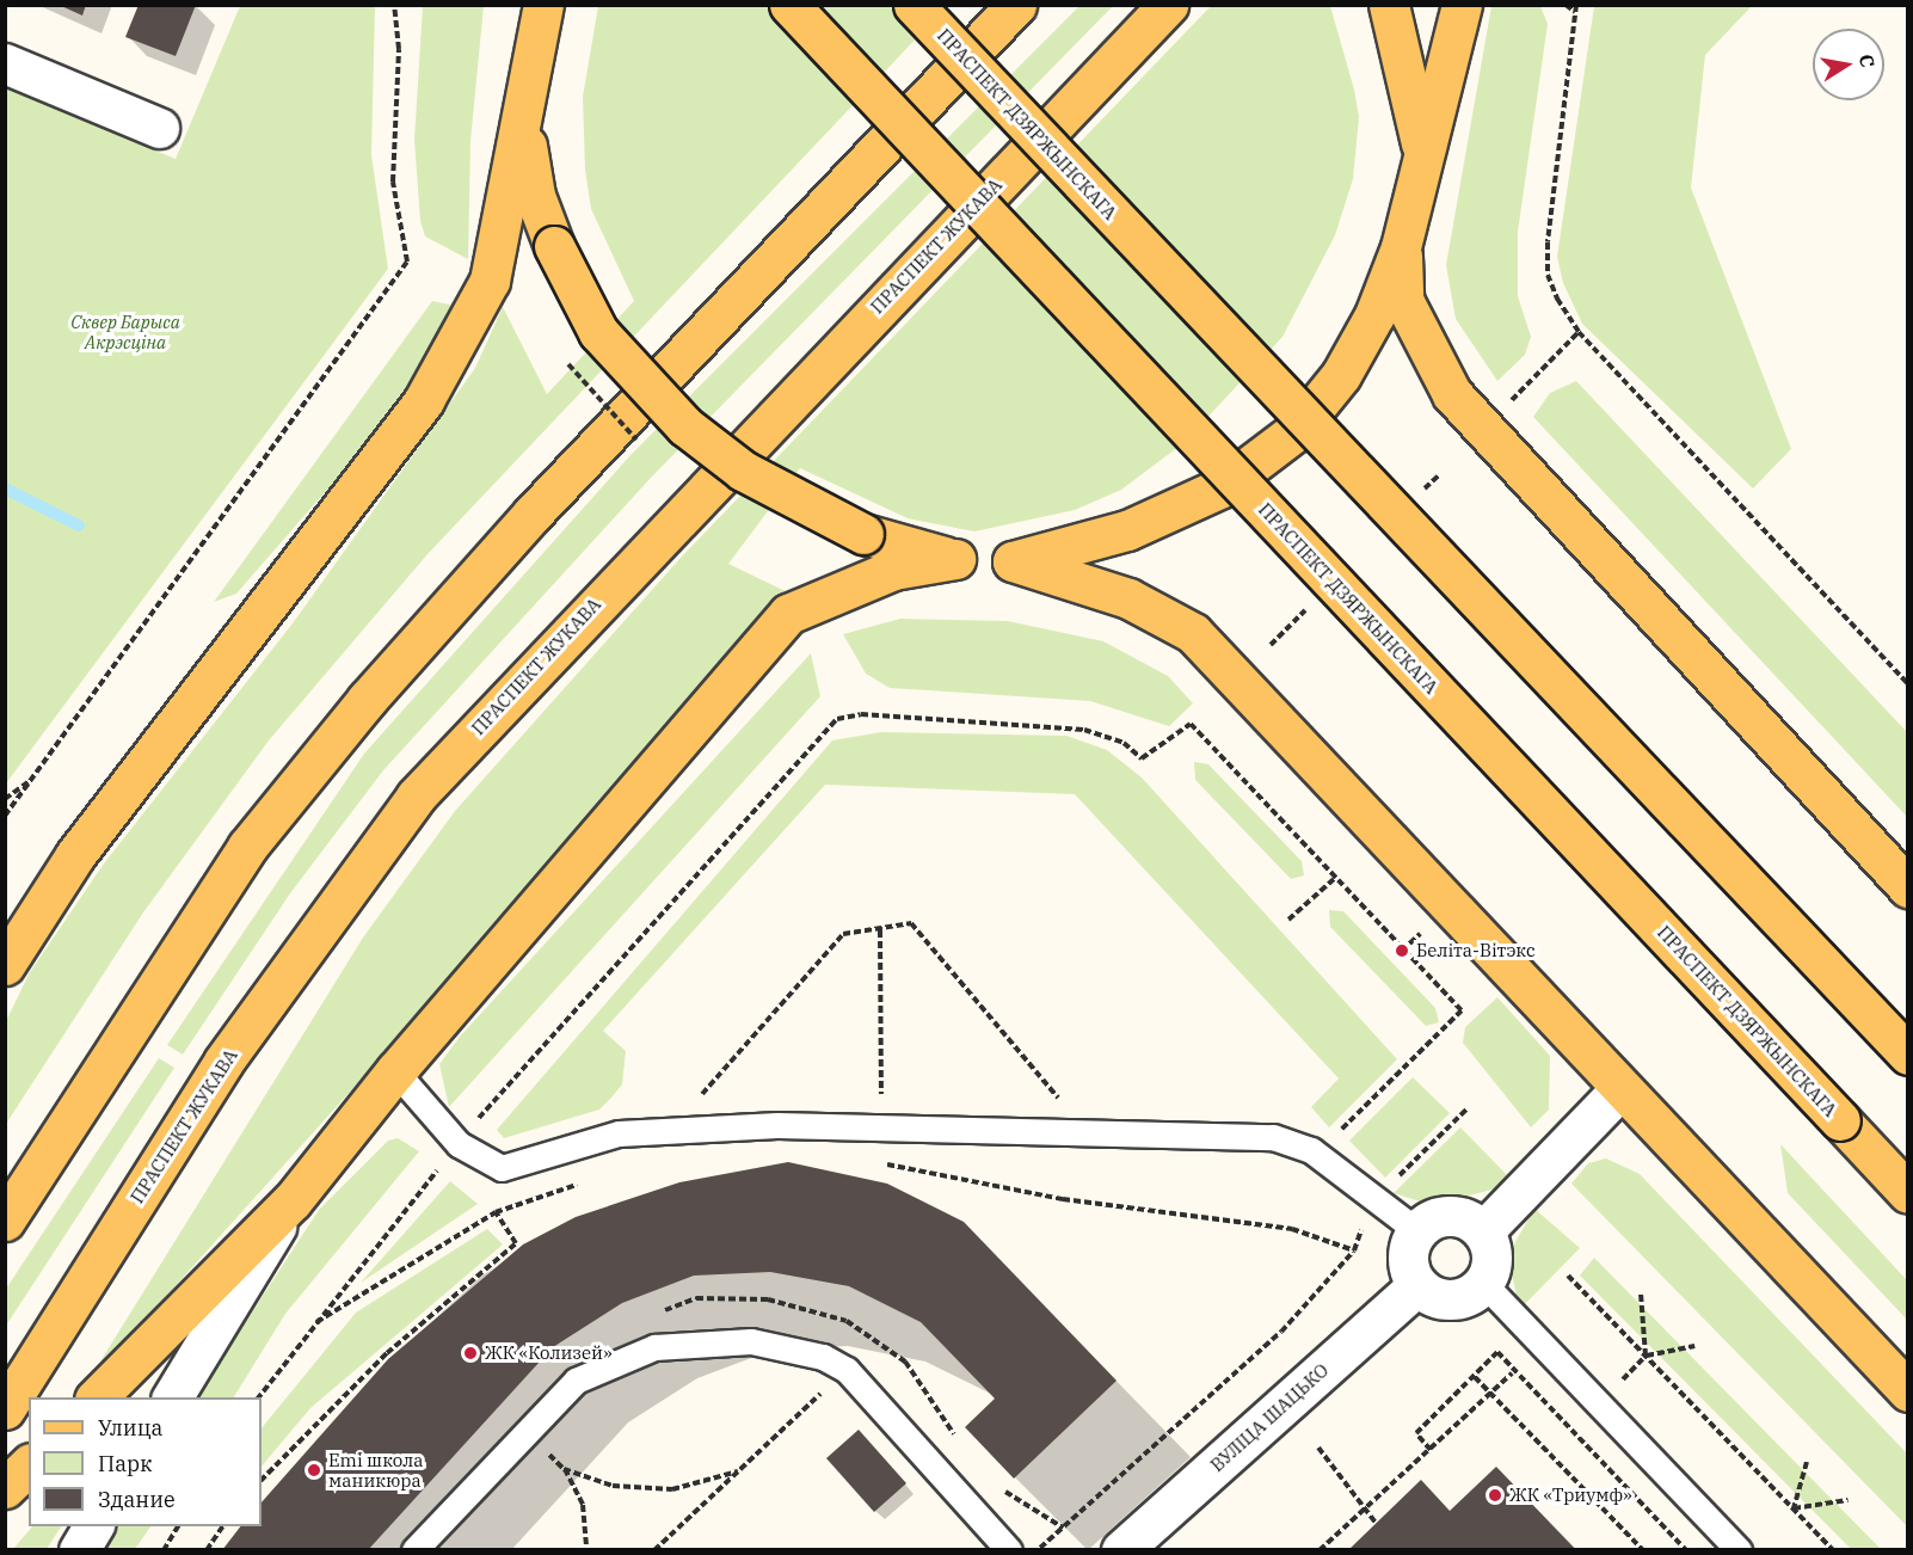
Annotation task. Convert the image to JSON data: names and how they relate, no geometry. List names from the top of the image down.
{
  "streets": {
    "main road": ["ПРАСПЕКТ ДЗЯРЖЫНСКАГА", "ПРАСПЕКТ ЖУКАВА"],
    "street": ["ВУЛІЦА ШАЦЬКО"]
  },
  "parks": ["Сквер Барыса Акрэсціна"],
  "places": [
    "Беліта-Вітэкс",
    "ЖК «Колизей»",
    "Emi школа маникюра",
    "ЖК «Триумф»"
  ],
  "legend": ["Улица", "Парк", "Здание"],
  "north": "right"
}
